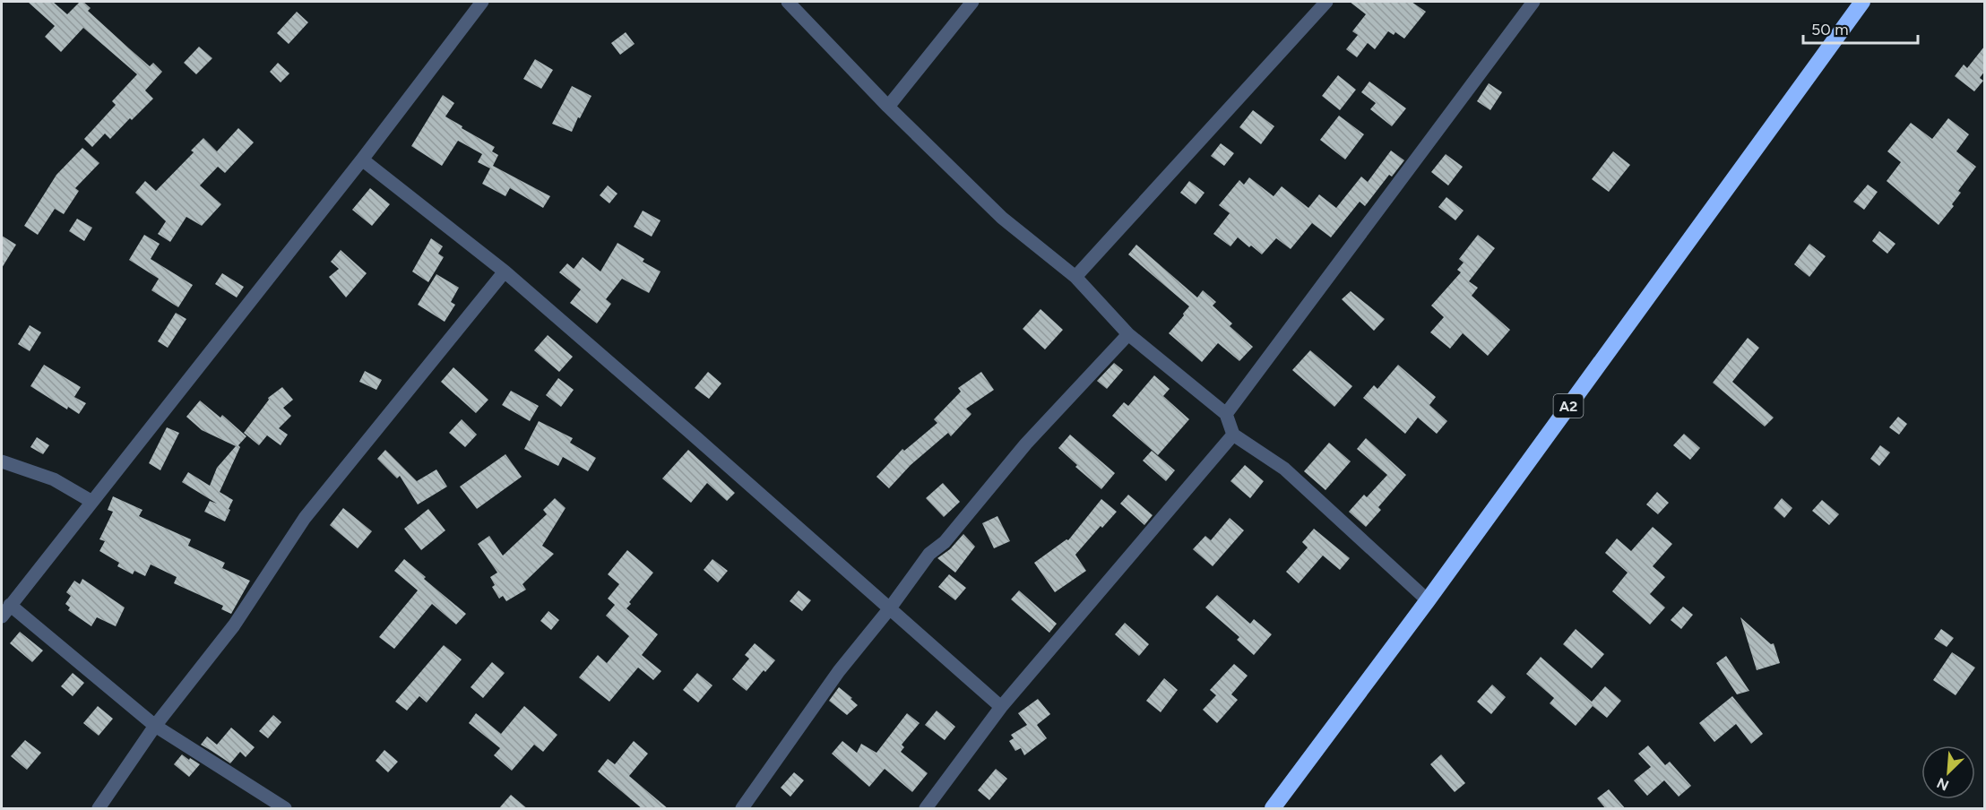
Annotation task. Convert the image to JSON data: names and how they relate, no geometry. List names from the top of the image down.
{
  "streets": {
    "highway": ["A2"]
  },
  "scale_bar": "50 m",
  "north": "bottom left"
}
